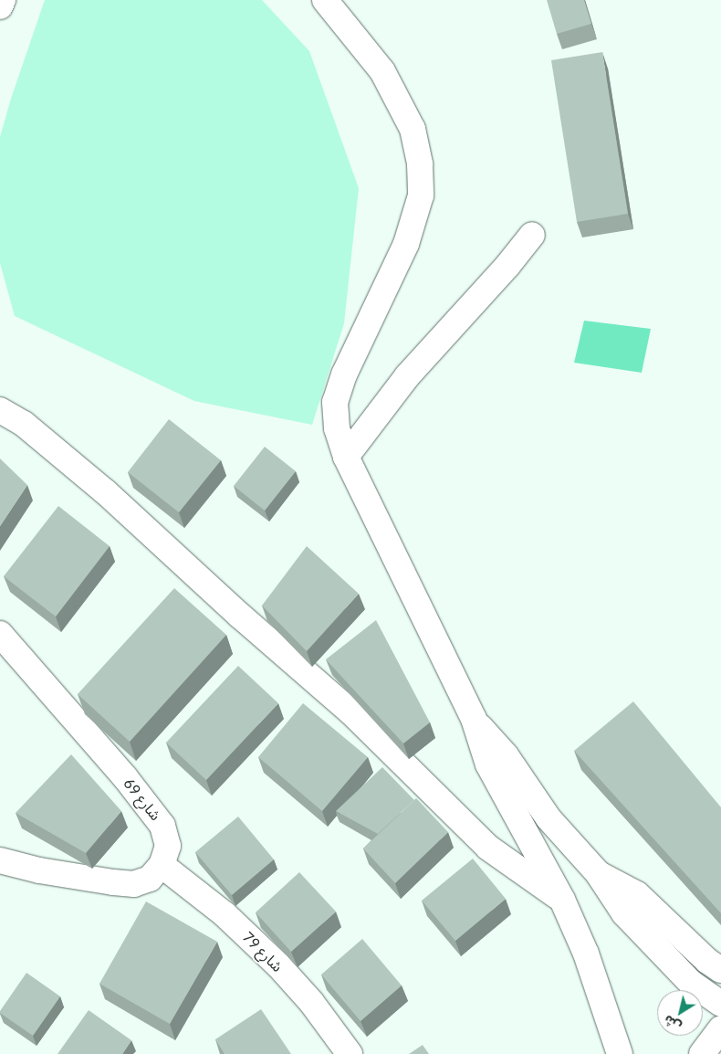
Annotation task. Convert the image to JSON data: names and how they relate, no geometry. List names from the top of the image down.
{
  "streets": {
    "street": ["شارع 69", "شارع 79"]
  },
  "crossings": [
    ["شارع 69", "شارع 79"]
  ],
  "north": "bottom left"
}
